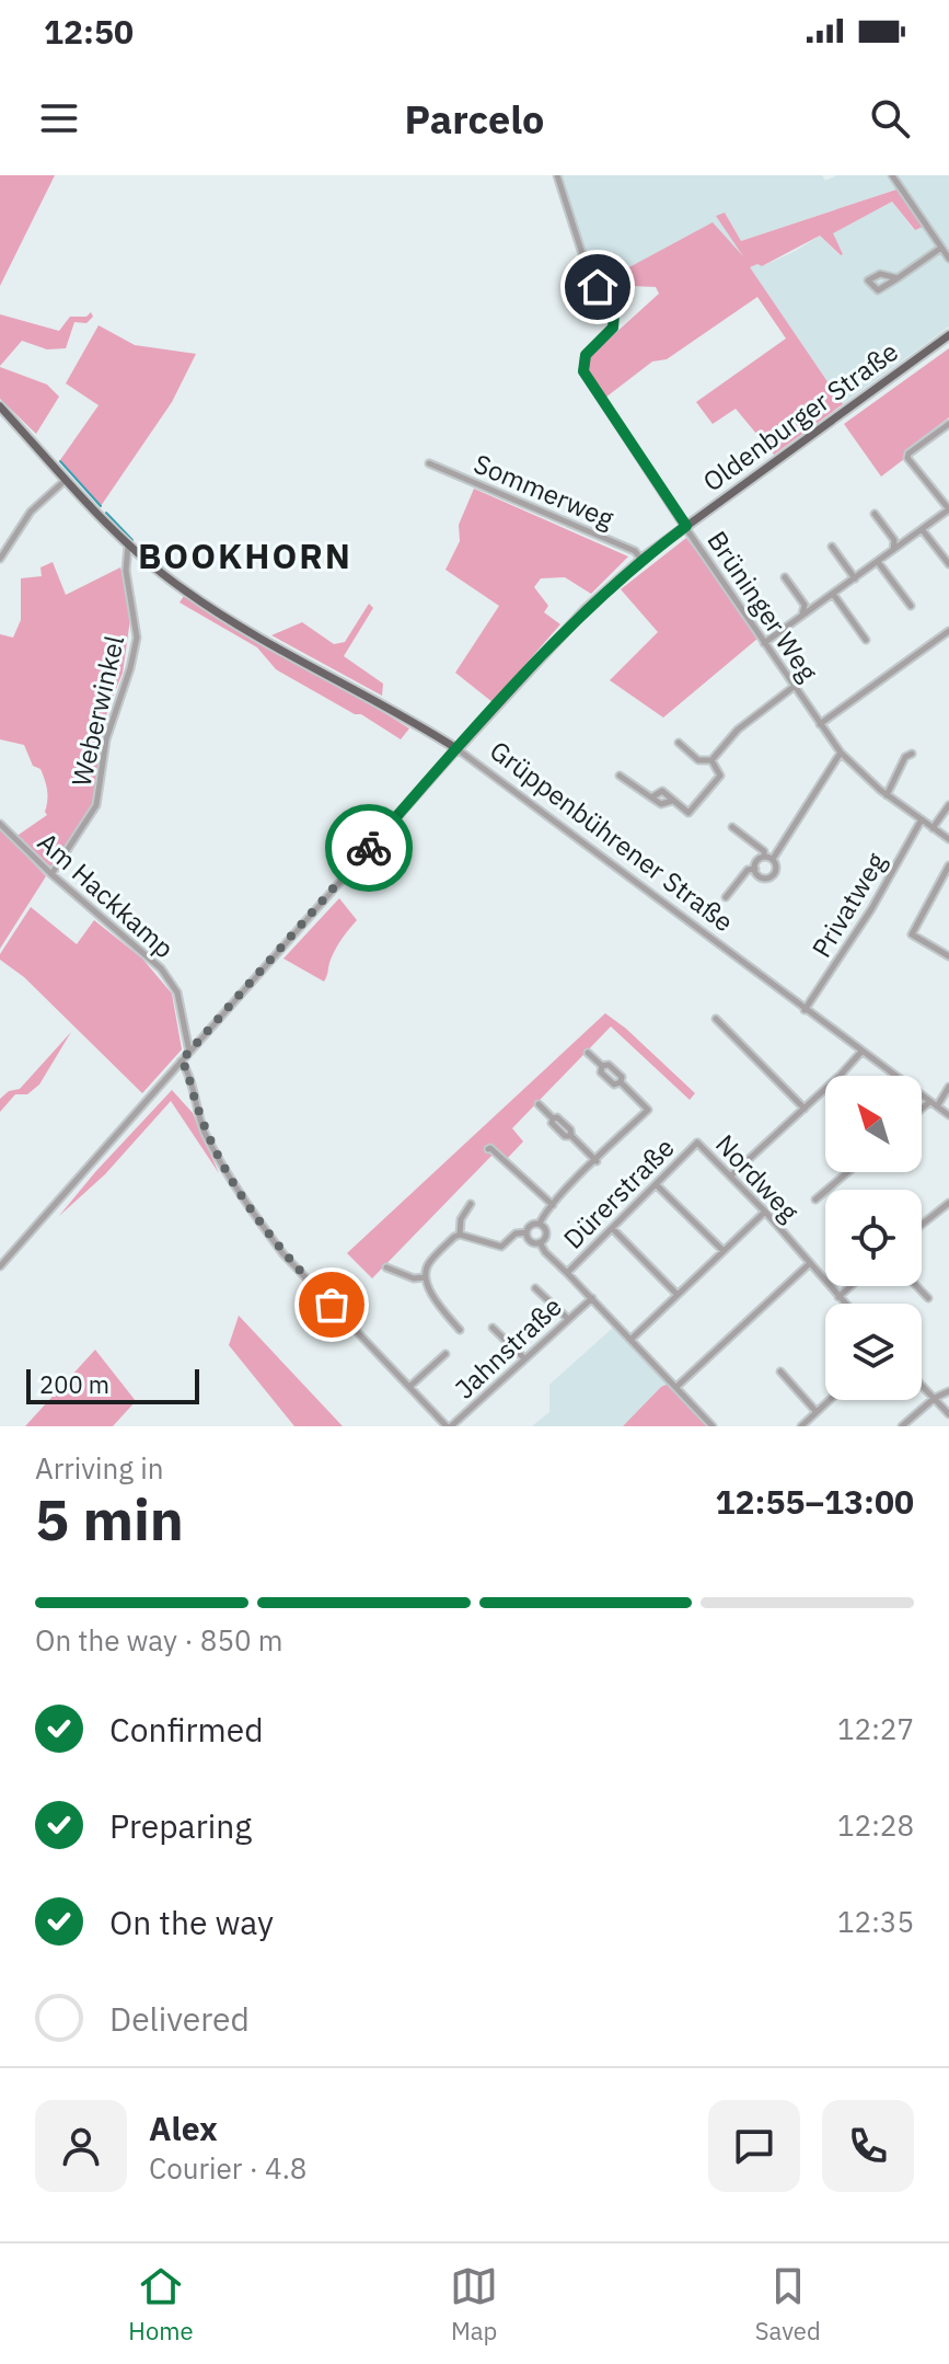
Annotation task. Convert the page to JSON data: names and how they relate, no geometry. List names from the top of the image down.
{
  "streets": {
    "main road": ["Oldenburger Straße", "Grüppenbührener Straße"],
    "street": [
      "Sommerweg",
      "Brüninger Weg",
      "Weberwinkel",
      "Am Hackkamp",
      "Privatweg",
      "Nordweg",
      "Dürerstraße",
      "Jahnstraße"
    ]
  },
  "crossings": [
    ["Oldenburger Straße", "Sommerweg"],
    ["Oldenburger Straße", "Brüninger Weg"],
    ["Oldenburger Straße", "Grüppenbührener Straße"],
    ["Oldenburger Straße", "Am Hackkamp"],
    ["Brüninger Weg", "Privatweg"],
    ["Weberwinkel", "Grüppenbührener Straße"],
    ["Weberwinkel", "Am Hackkamp"],
    ["Grüppenbührener Straße", "Privatweg"],
    ["Nordweg", "Dürerstraße"],
    ["Dürerstraße", "Jahnstraße"]
  ],
  "districts": ["BOOKHORN"],
  "scale_bar": "200 m",
  "north": "top left",
  "page": {
    "status": "12:50",
    "header": "Parcelo",
    "scale": "200 m",
    "heading": ["5 min", "Arriving in", "12:55–13:00"],
    "panel": ["Alex", "Courier · 4.8"],
    "bar": "On the way · 850 m",
    "list": [
      ["Confirmed", "12:27"],
      ["Preparing", "12:28"],
      ["On the way", "12:35"],
      "Delivered"
    ],
    "tabs": ["Home", "Map", "Saved"]
  }
}
